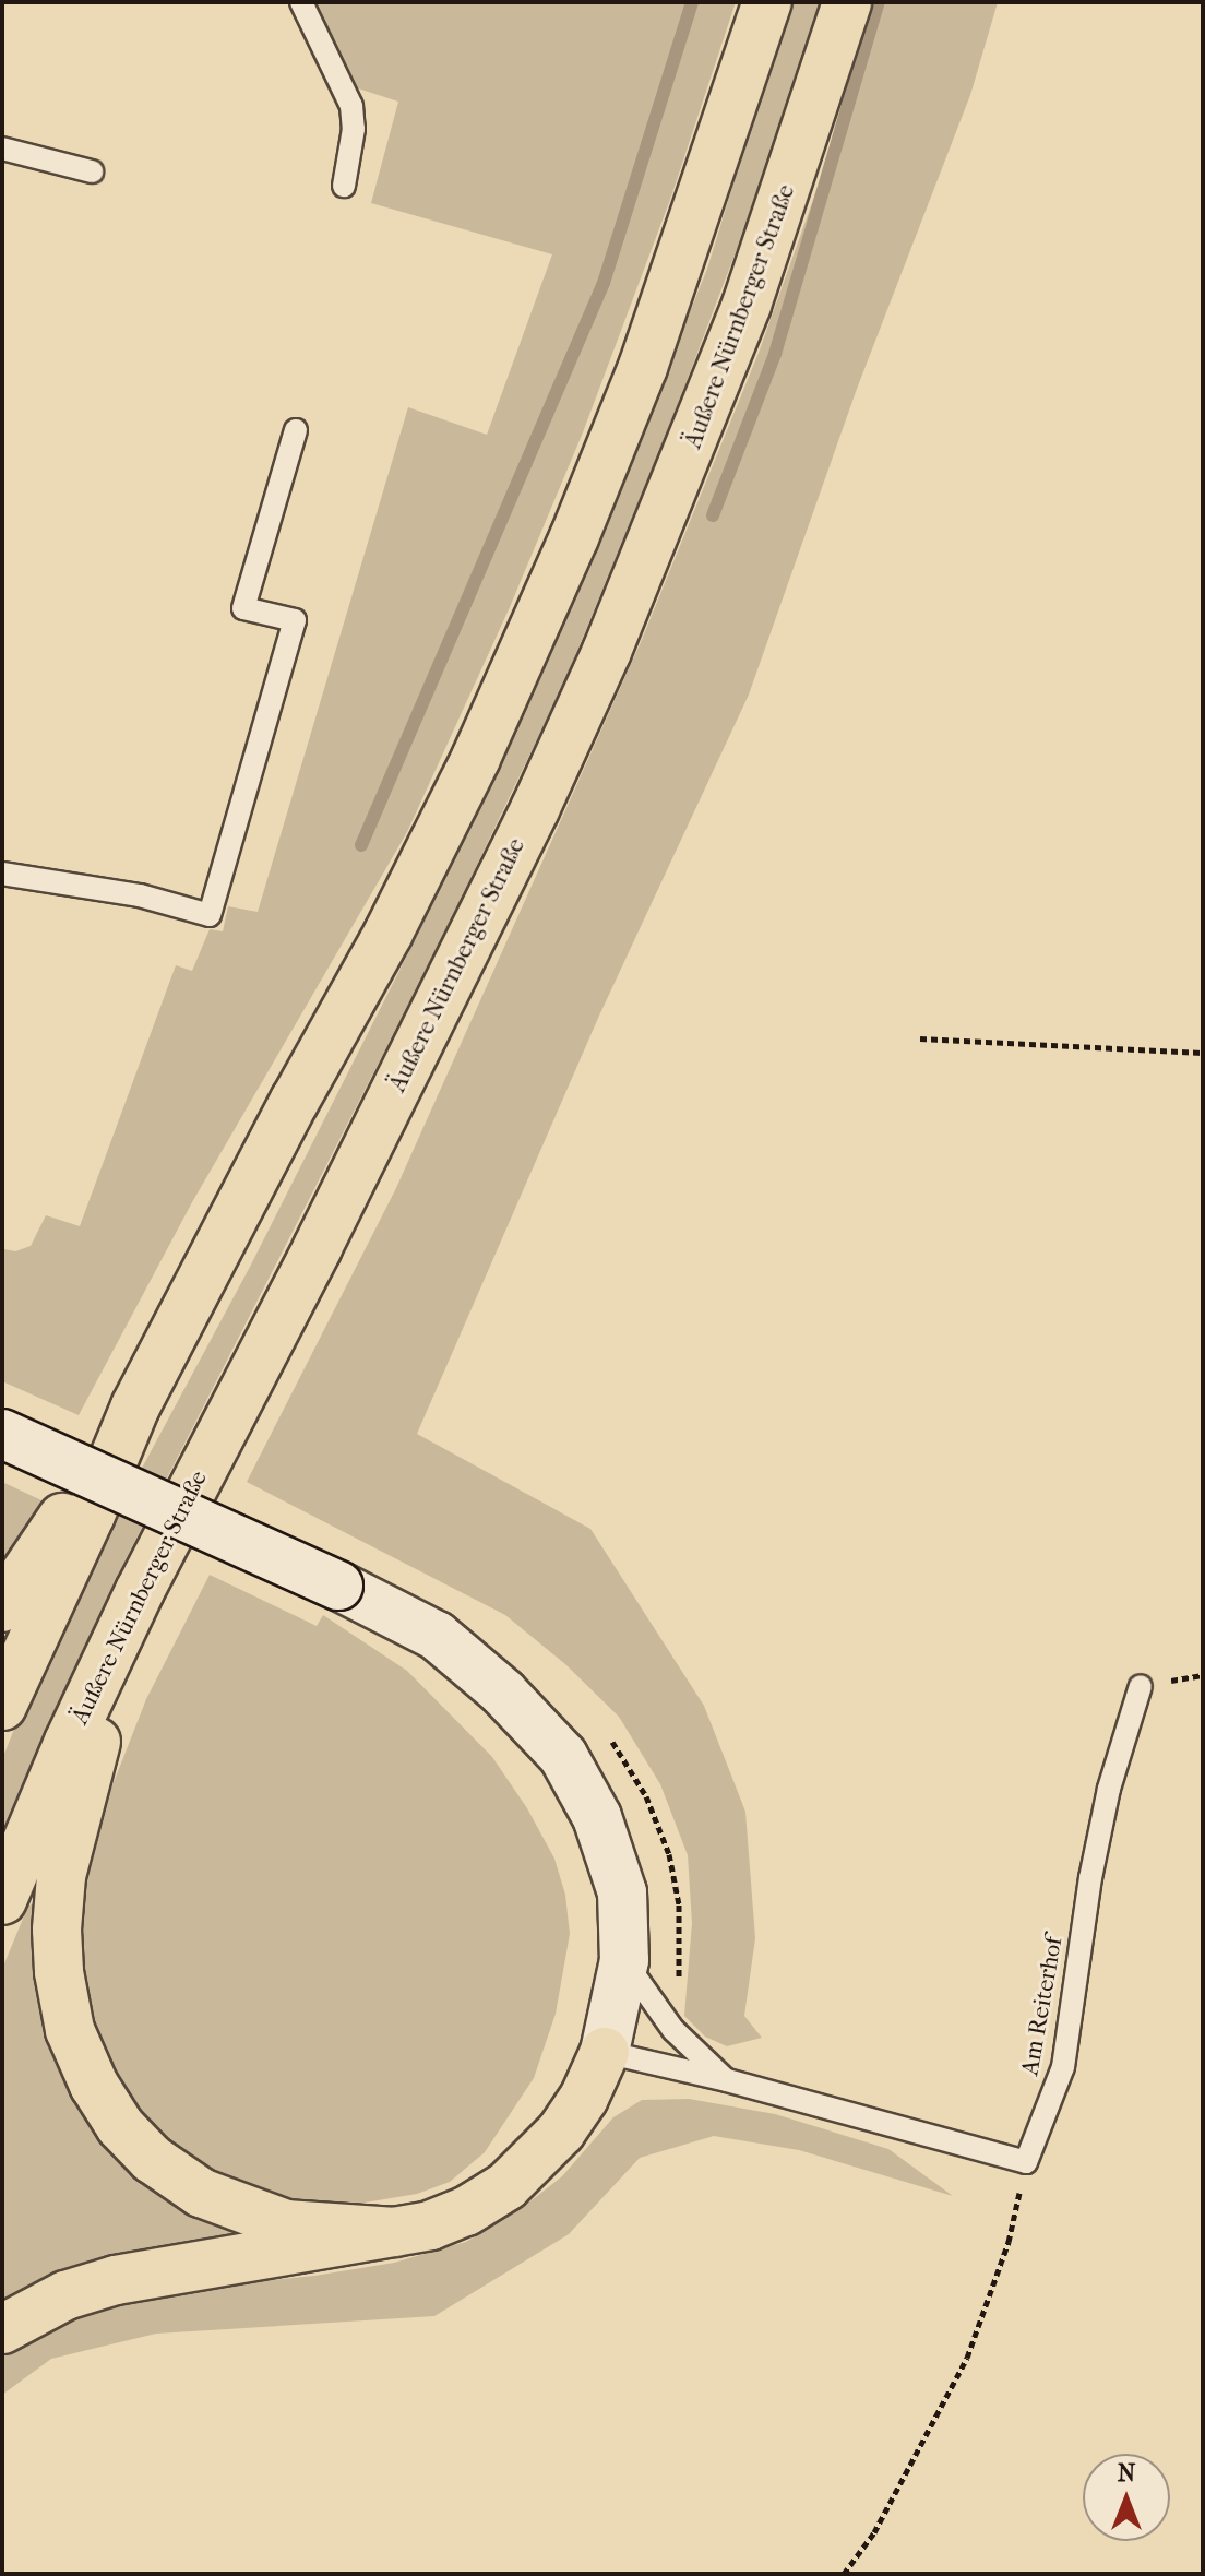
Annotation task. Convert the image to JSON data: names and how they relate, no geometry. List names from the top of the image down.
{
  "streets": {
    "highway": ["Äußere Nürnberger Straße"],
    "lane": ["Am Reiterhof"]
  },
  "north": "top"
}
